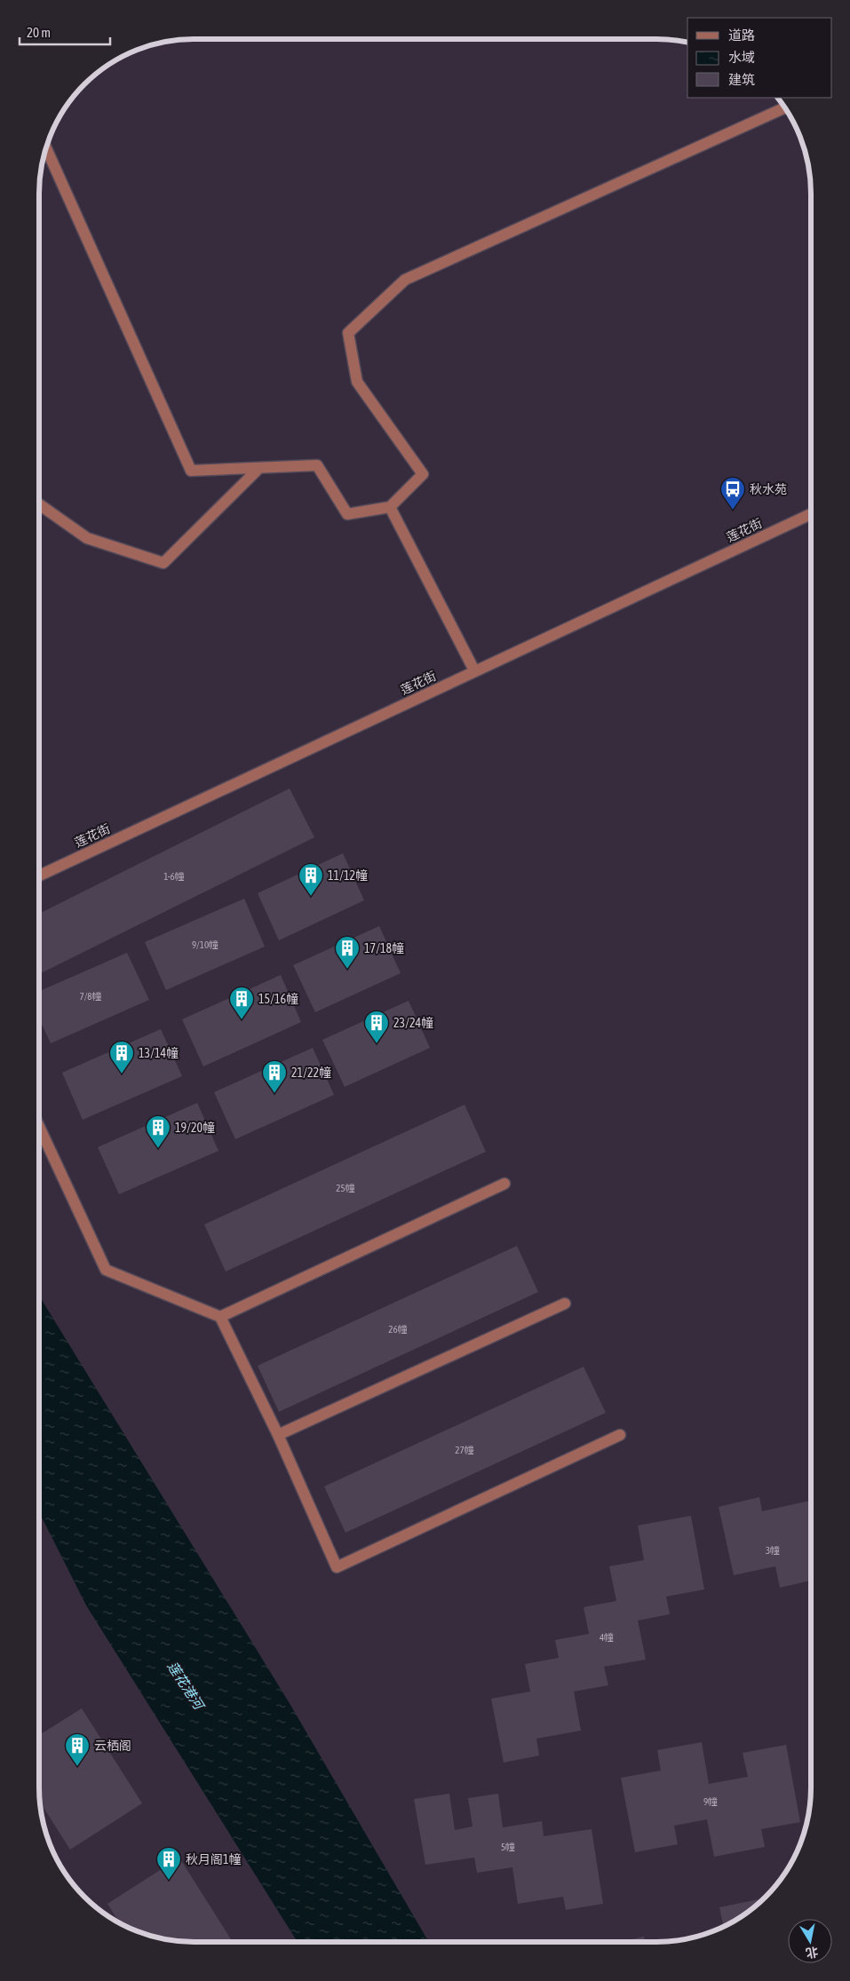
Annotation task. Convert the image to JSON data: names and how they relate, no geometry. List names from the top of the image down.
{
  "streets": {
    "street": ["莲花街"]
  },
  "water": ["莲花港河"],
  "places": {
    "bus stop": ["秋水苑"],
    "building": [
      "11/12幢",
      "17/18幢",
      "15/16幢",
      "23/24幢",
      "13/14幢",
      "21/22幢",
      "19/20幢",
      "云栖阁",
      "秋月阁1幢"
    ]
  },
  "house_numbers": [
    "1-6幢",
    "9/10幢",
    "7/8幢",
    "25幢",
    "26幢",
    "27幢",
    "3幢",
    "4幢",
    "9幢",
    "5幢"
  ],
  "legend": ["道路", "水域", "建筑"],
  "scale_bar": "20 m",
  "north": "bottom"
}
